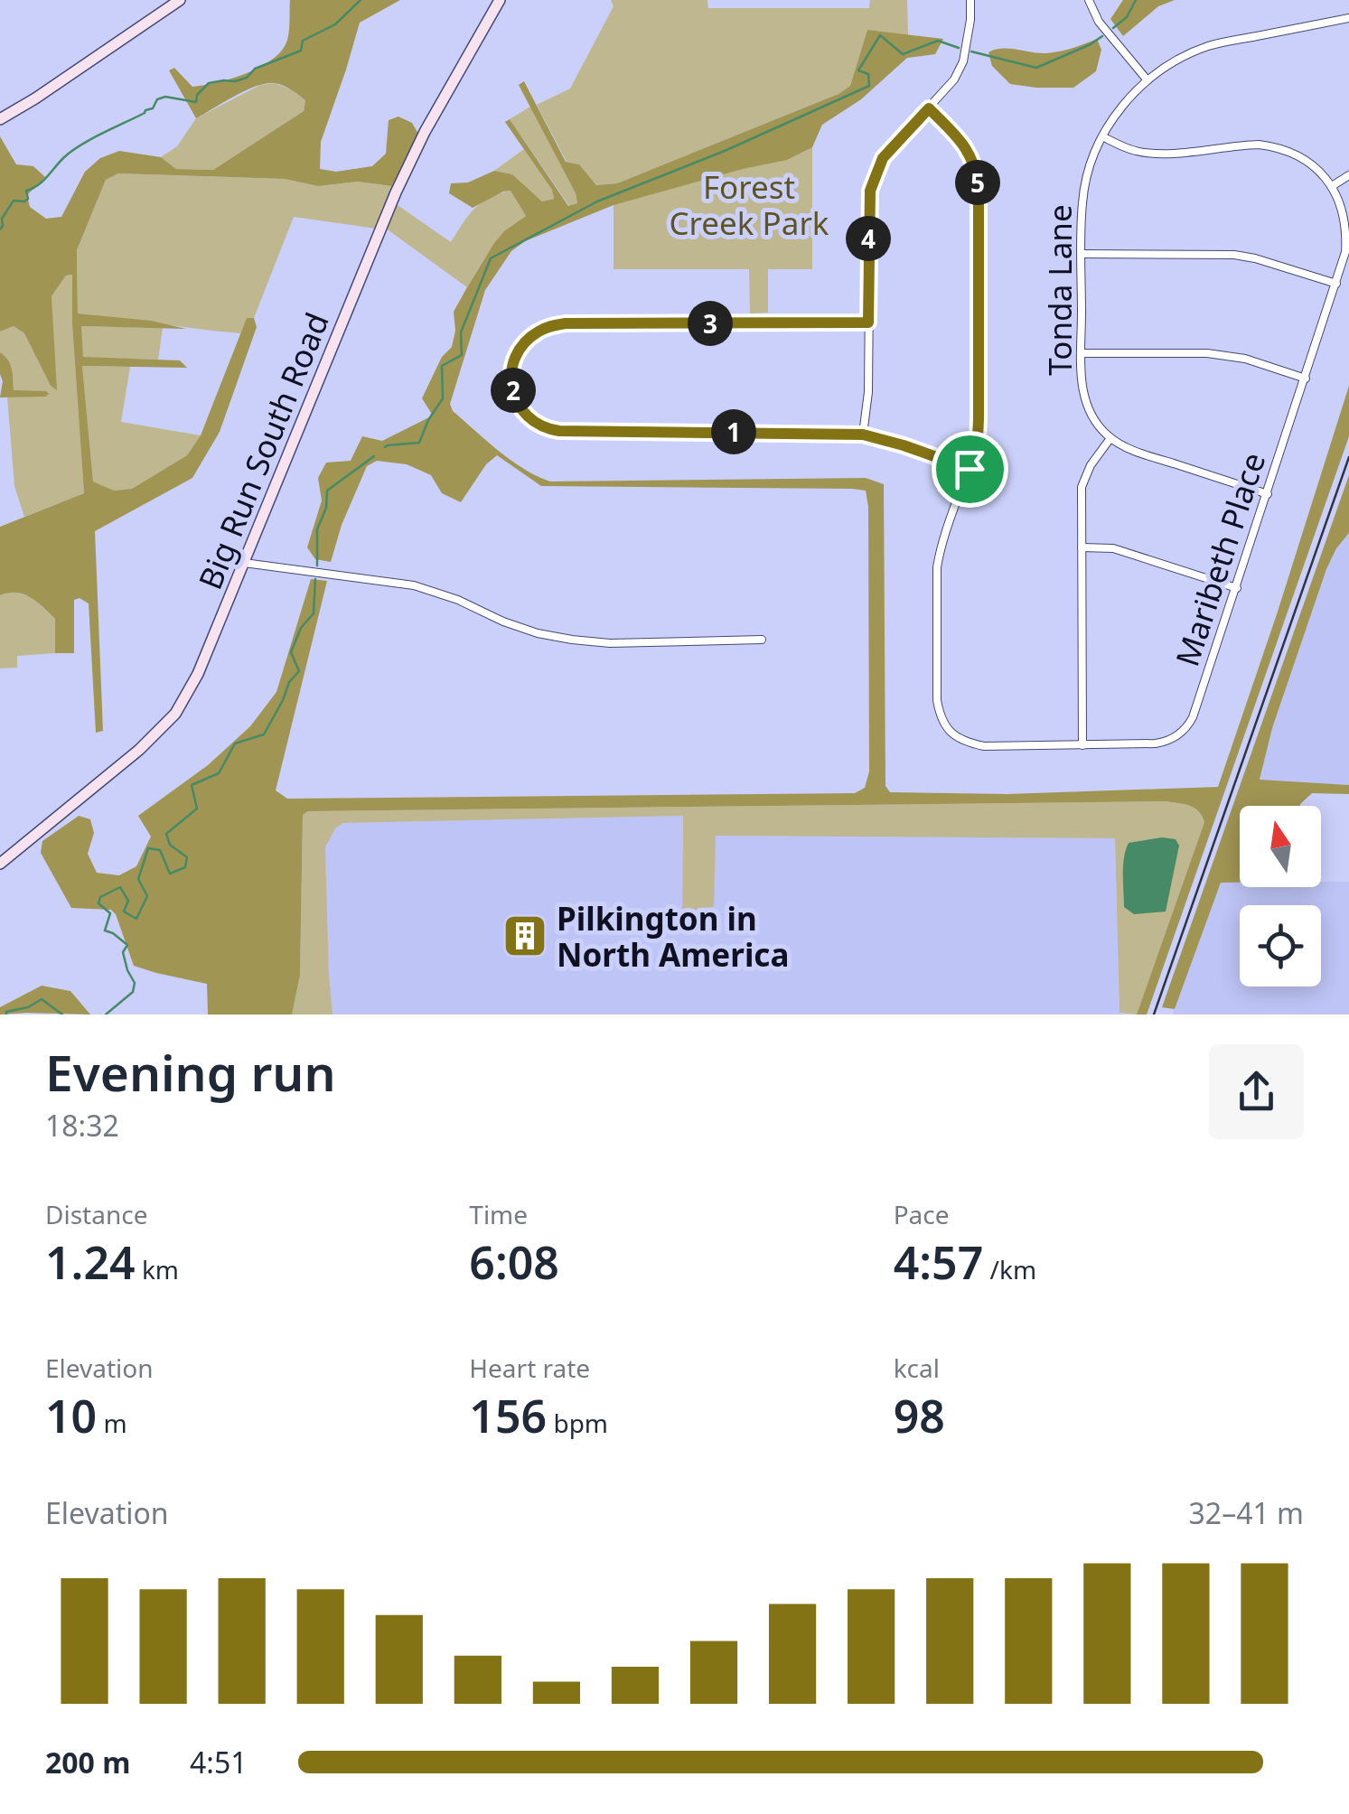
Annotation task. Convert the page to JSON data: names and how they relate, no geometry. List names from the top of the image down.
{
  "streets": {
    "street": ["Tonda Lane", "Big Run South Road", "Maribeth Place"]
  },
  "parks": ["Forest Creek Park"],
  "places": {
    "building": ["Pilkington in North America"]
  },
  "north": "top",
  "page": {
    "pins": [
      "5",
      "4",
      "3",
      "2",
      "1"
    ],
    "heading": ["Evening run", "18:32"],
    "stats": [
      ["Distance", "1.24 km"],
      ["Time", "6:08"],
      ["Pace", "4:57 /km"],
      ["Elevation", "10 m"],
      ["Heart rate", "156 bpm"],
      ["kcal", "98"]
    ],
    "chart": ["Elevation", "32–41 m"],
    "list": [
      {
        "name": "200 m",
        "note": "4:51"
      }
    ]
  }
}
